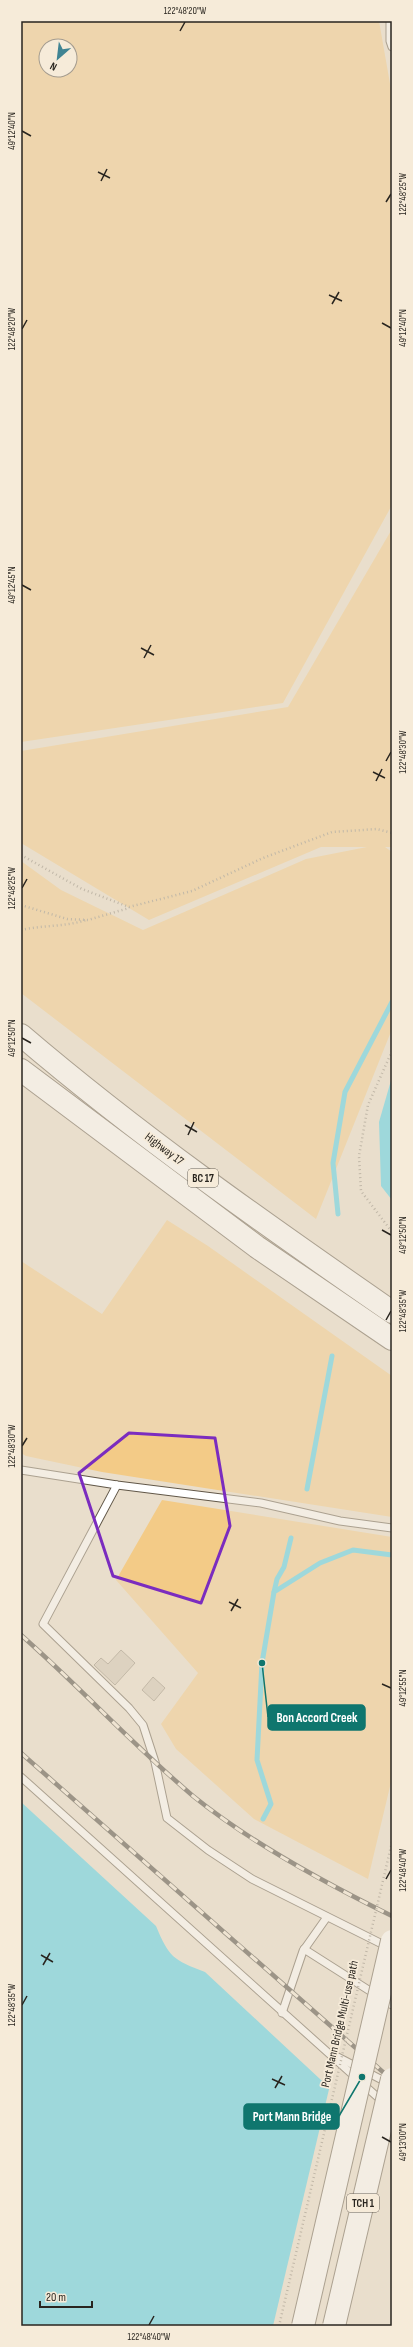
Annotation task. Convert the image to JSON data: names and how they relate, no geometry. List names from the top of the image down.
{
  "streets": {
    "highway": ["Highway 17", "BC 17", "TCH 1"],
    "path": ["Port Mann Bridge Multi-use path"]
  },
  "places": ["Bon Accord Creek", "Port Mann Bridge"],
  "scale_bar": "20 m",
  "north": "bottom left",
  "coordinates": [
    "122°48'20\"W",
    "49°12'40\"N",
    "122°48'25\"W",
    "49°12'45\"N",
    "122°48'30\"W",
    "49°12'50\"N",
    "122°48'35\"W",
    "49°12'55\"N",
    "122°48'40\"W",
    "49°13'00\"N"
  ]
}
